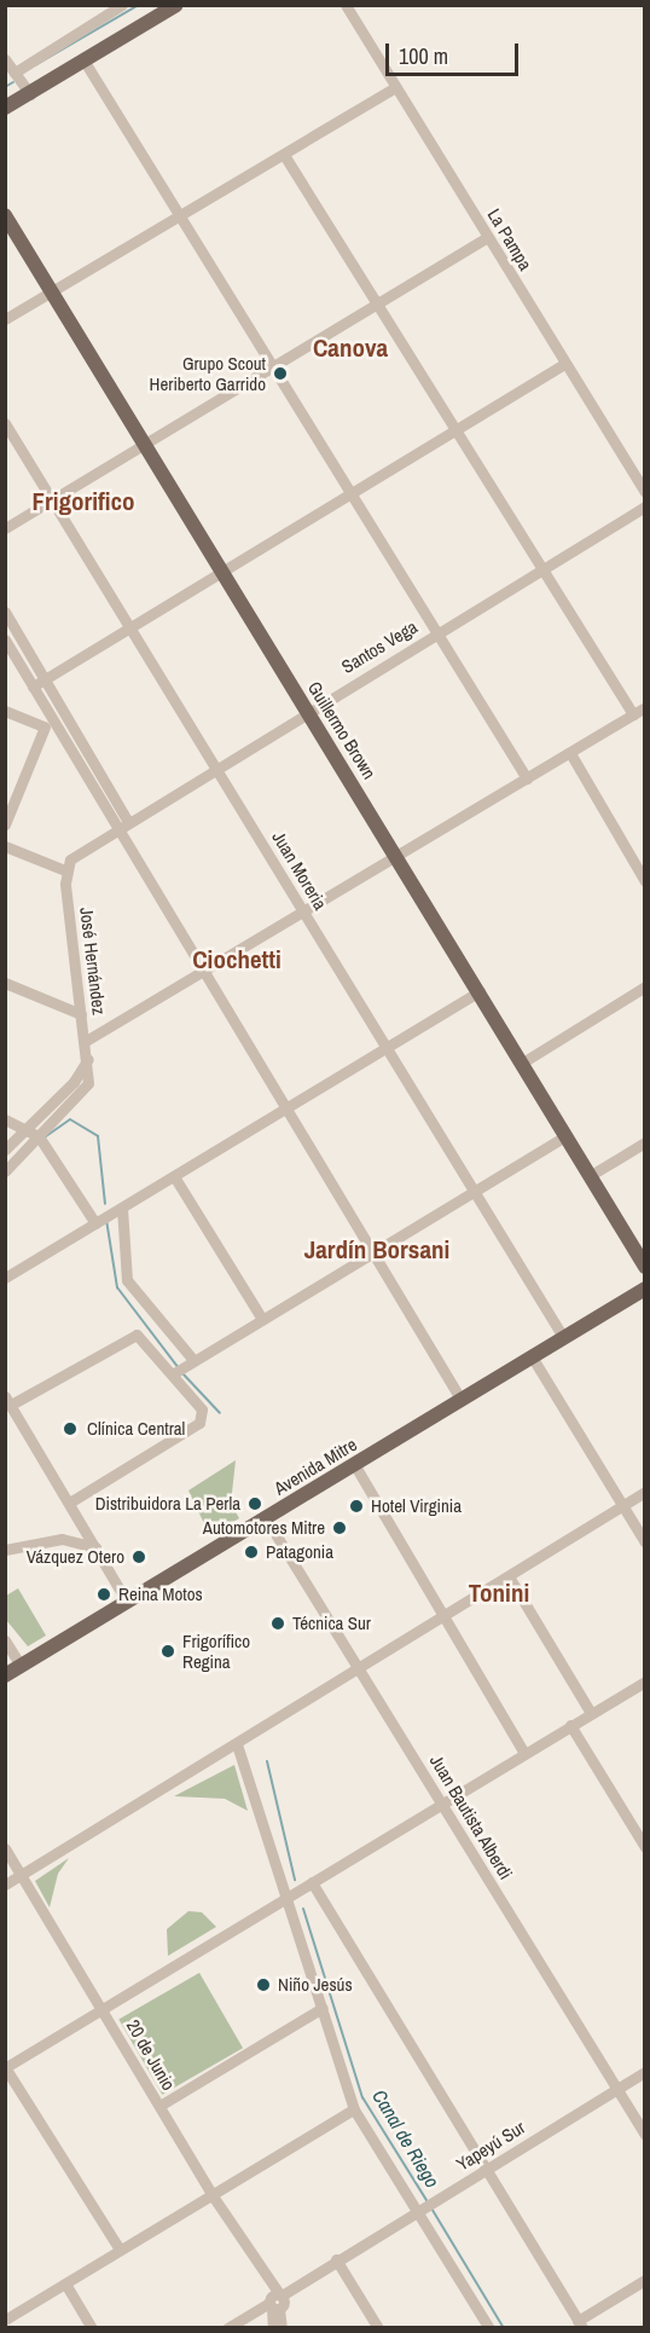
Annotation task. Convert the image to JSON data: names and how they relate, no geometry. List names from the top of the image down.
{
  "streets": {
    "main road": ["Guillermo Brown", "Avenida Mitre"],
    "street": [
      "La Pampa",
      "Santos Vega",
      "Juan Moreria",
      "José Hernández",
      "Juan Bautista Alberdi",
      "20 de Junio",
      "Yapeyú Sur"
    ]
  },
  "crossings": [
    ["Santos Vega", "Guillermo Brown"],
    ["Santos Vega", "Juan Moreria"],
    ["Santos Vega", "José Hernández"],
    ["Juan Moreria", "Avenida Mitre"],
    ["Avenida Mitre", "Juan Bautista Alberdi"],
    ["Juan Bautista Alberdi", "Yapeyú Sur"],
    ["20 de Junio", "Yapeyú Sur"]
  ],
  "districts": [
    "Canova",
    "Frigorifico",
    "Ciochetti",
    "Jardín Borsani",
    "Tonini"
  ],
  "water": ["Canal de Riego"],
  "places": [
    "Grupo Scout Heriberto Garrido",
    "Clínica Central",
    "Distribuidora La Perla",
    "Hotel Virginia",
    "Automotores Mitre",
    "Patagonia",
    "Vázquez Otero",
    "Reina Motos",
    "Técnica Sur",
    "Frigorífico Regina",
    "Niño Jesús"
  ],
  "scale_bar": "100 m"
}
